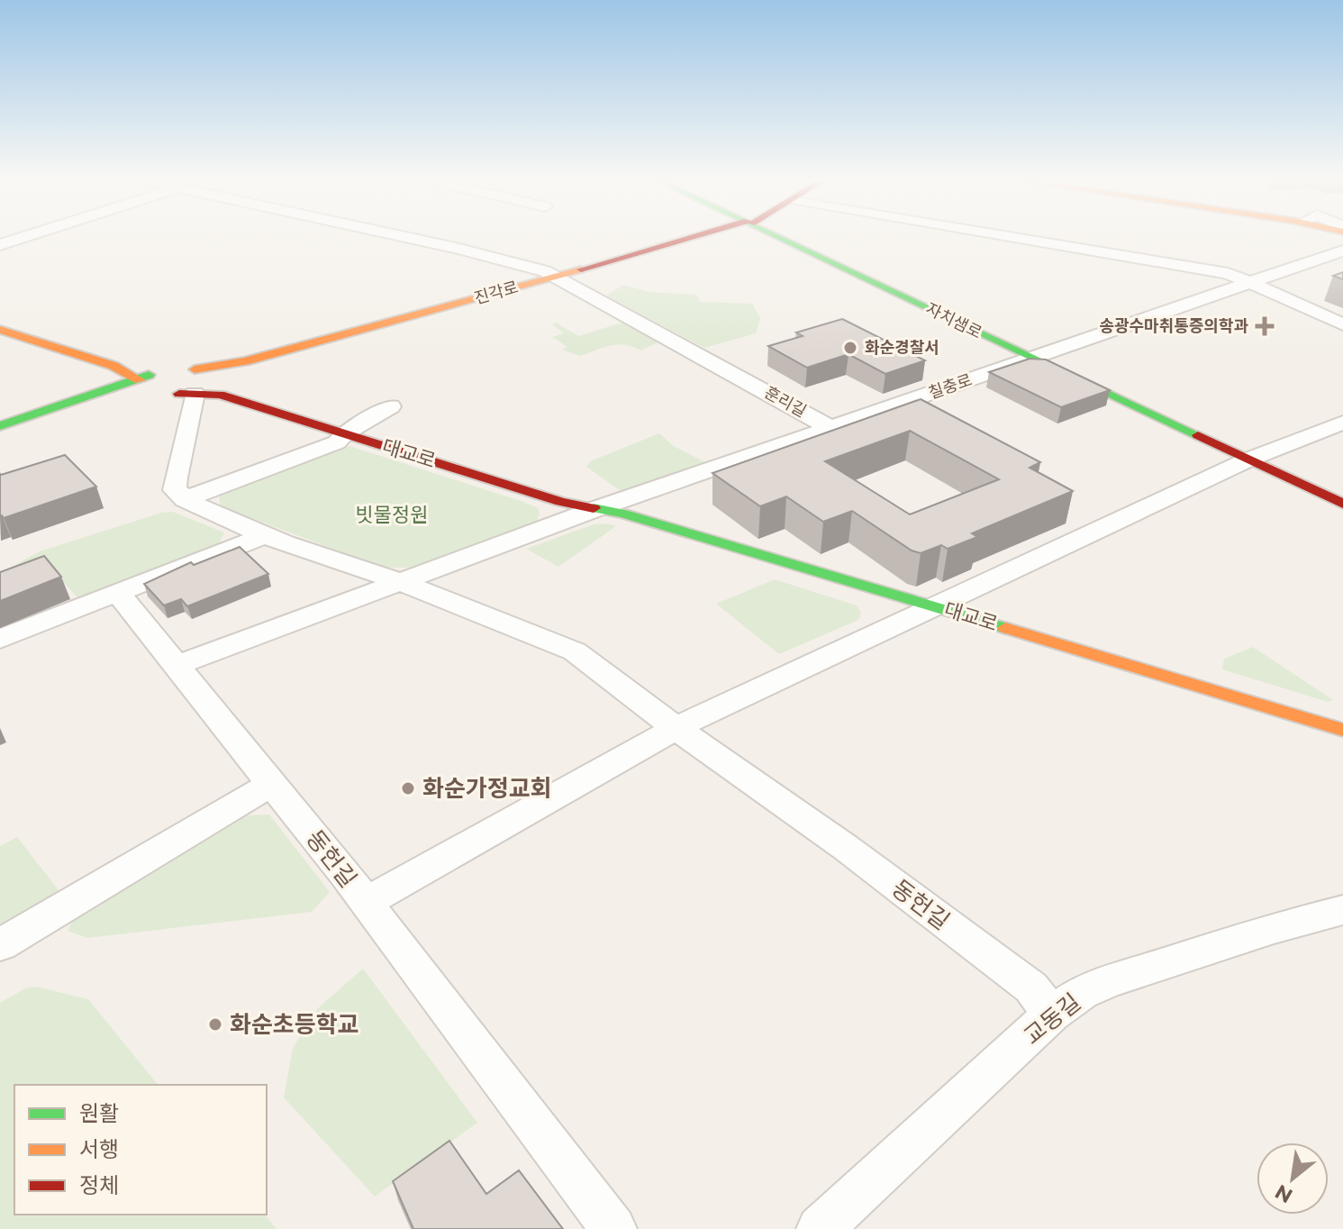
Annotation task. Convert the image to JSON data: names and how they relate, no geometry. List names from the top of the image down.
{
  "streets": {
    "street": [
      "진각로",
      "자치샘로",
      "칠충로",
      "훈리길",
      "대교로",
      "동헌길",
      "교동길"
    ]
  },
  "crossings": [
    ["진각로", "훈리길"],
    ["진각로", "대교로"],
    ["자치샘로", "칠충로"],
    ["칠충로", "훈리길"],
    ["칠충로", "대교로"],
    ["동헌길", "교동길"]
  ],
  "parks": ["빗물정원"],
  "places": {
    "health": ["송광수마취통증의학과"],
    "other": ["화순경찰서", "화순가정교회", "화순초등학교"]
  },
  "legend": ["원활", "서행", "정체"],
  "north": "bottom left"
}
